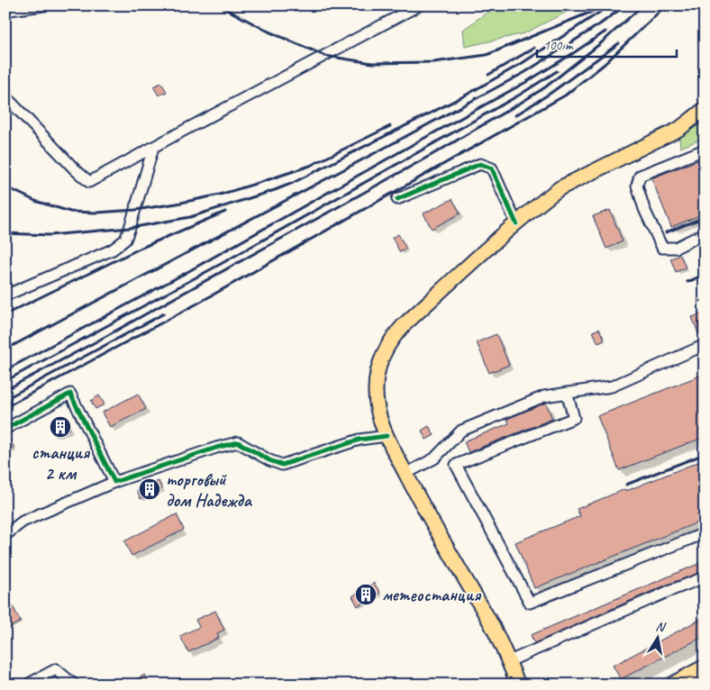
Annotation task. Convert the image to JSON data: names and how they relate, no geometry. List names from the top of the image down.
{
  "places": {
    "building": ["станция 2 км", "торговый дом Надежда", "метеостанция"]
  },
  "scale_bar": "100 m",
  "north": "top"
}
